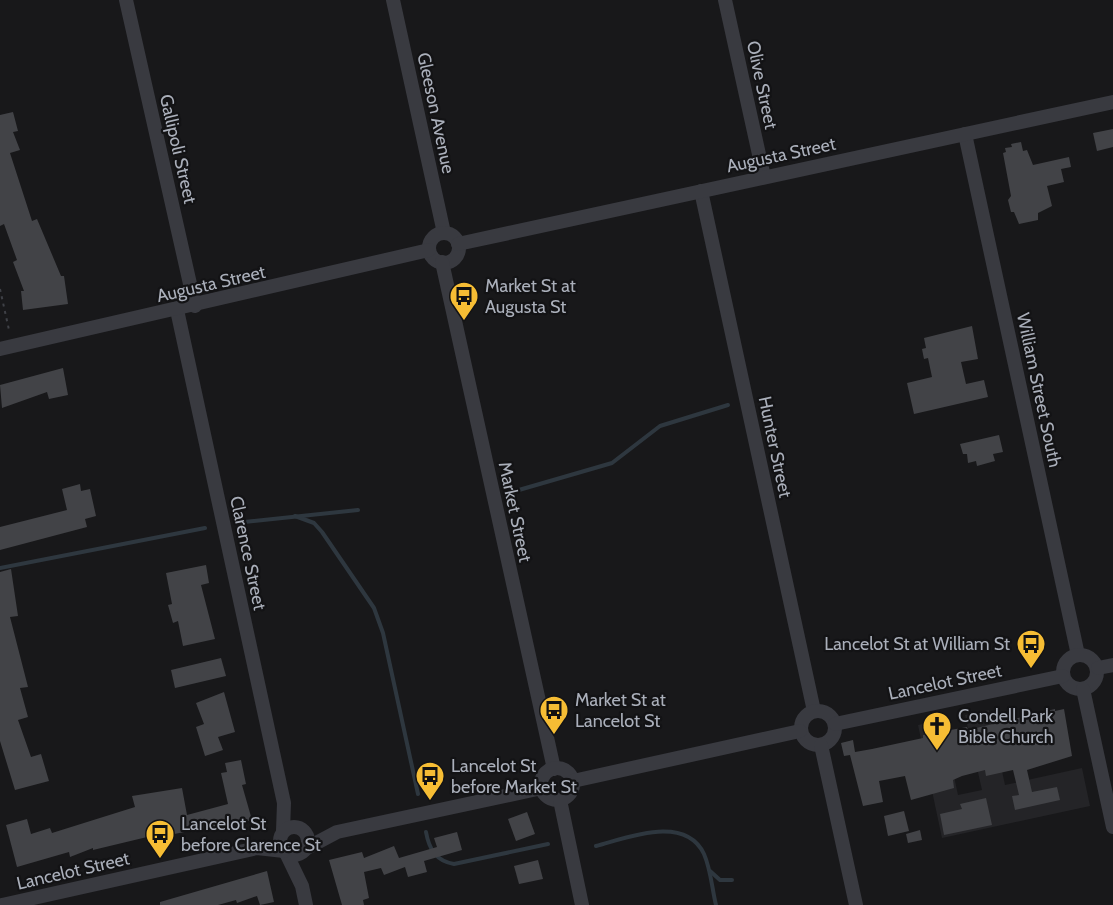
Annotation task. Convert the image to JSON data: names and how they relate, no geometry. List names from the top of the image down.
{
  "streets": {
    "street": [
      "Olive Street",
      "Gleeson Avenue",
      "Gallipoli Street",
      "Augusta Street",
      "William Street South",
      "Hunter Street",
      "Market Street",
      "Clarence Street",
      "Lancelot Street"
    ]
  },
  "crossings": [
    ["Olive Street", "Augusta Street"],
    ["Gleeson Avenue", "Augusta Street"],
    ["Gleeson Avenue", "Market Street"],
    ["Gallipoli Street", "Augusta Street"],
    ["Augusta Street", "William Street South"],
    ["Augusta Street", "Hunter Street"],
    ["Augusta Street", "Market Street"],
    ["Augusta Street", "Clarence Street"],
    ["William Street South", "Lancelot Street"],
    ["Hunter Street", "Lancelot Street"],
    ["Clarence Street", "Lancelot Street"]
  ],
  "places": {
    "bus stop": [
      "Market St at Augusta St",
      "Lancelot St at William St",
      "Market St at Lancelot St",
      "Lancelot St before Market St",
      "Lancelot St before Clarence St"
    ],
    "church": ["Condell Park Bible Church"]
  }
}
